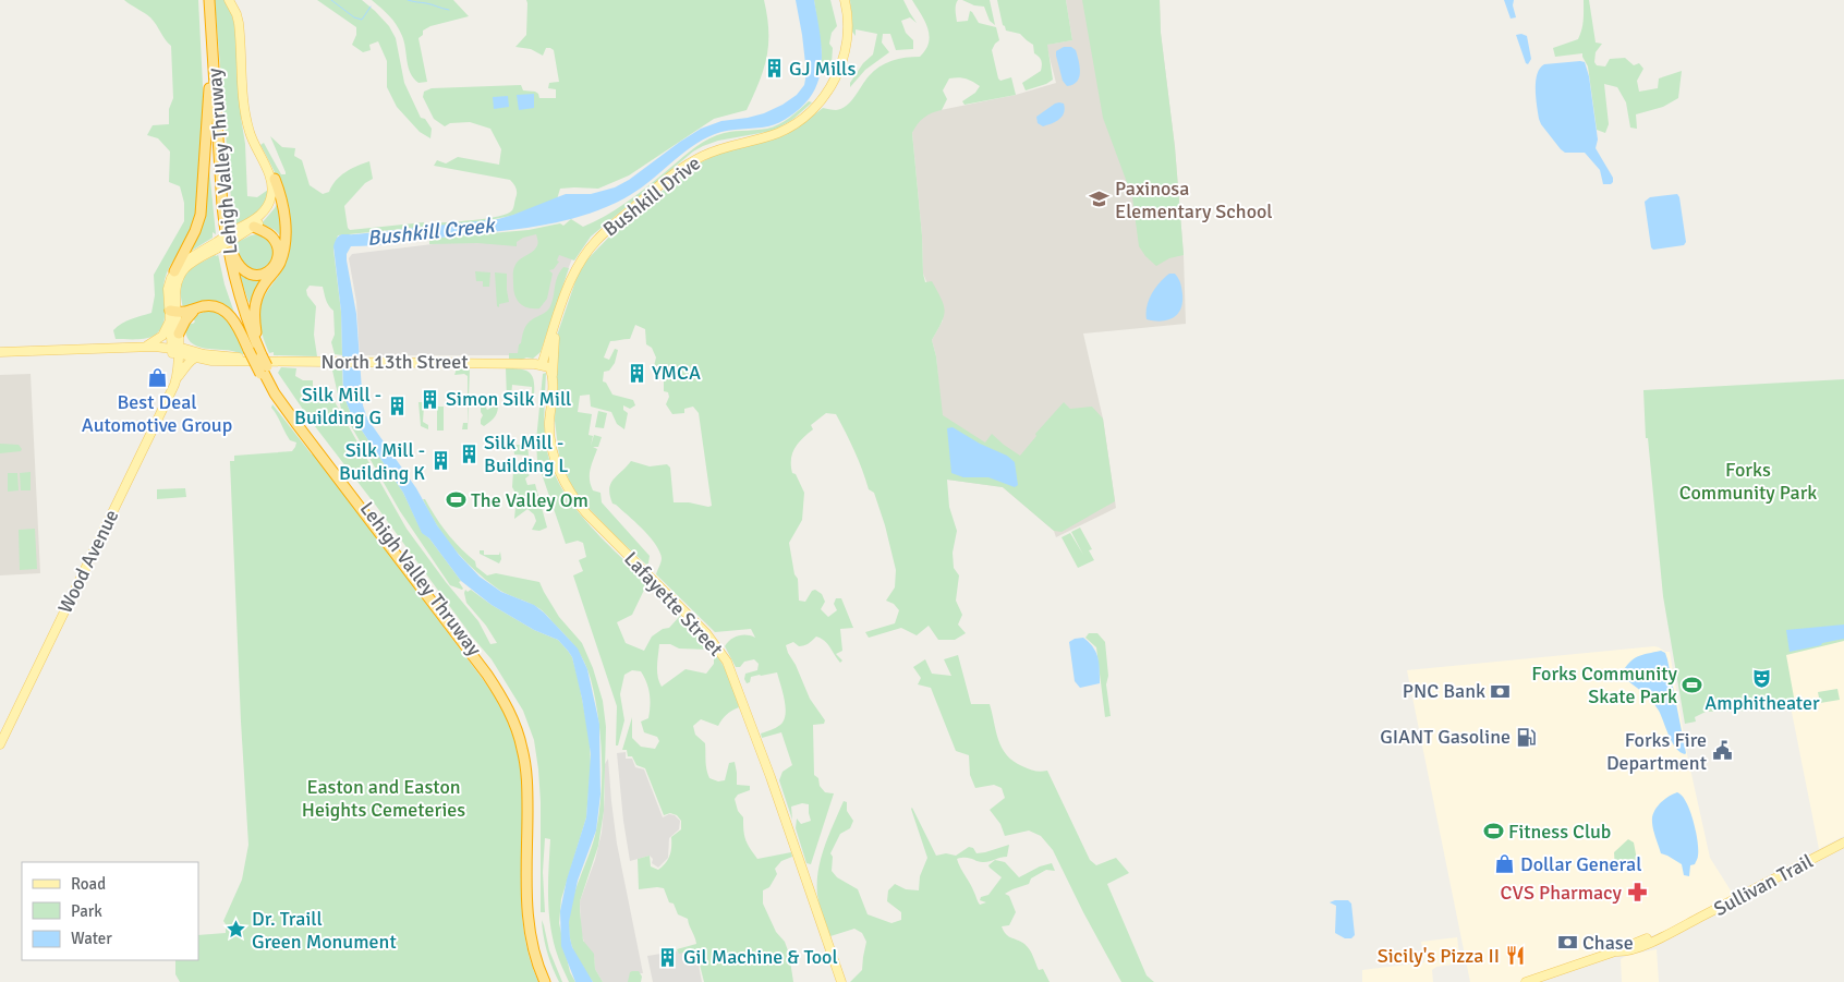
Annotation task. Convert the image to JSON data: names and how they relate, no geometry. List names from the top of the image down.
{
  "streets": {
    "highway": ["Lehigh Valley Thruway"],
    "main road": [
      "Bushkill Drive",
      "North 13th Street",
      "Wood Avenue",
      "Lafayette Street",
      "Sullivan Trail"
    ]
  },
  "crossings": [
    ["Lehigh Valley Thruway", "North 13th Street"],
    ["Lehigh Valley Thruway", "Wood Avenue"],
    ["Bushkill Drive", "North 13th Street"],
    ["Bushkill Drive", "Lafayette Street"],
    ["North 13th Street", "Wood Avenue"]
  ],
  "water": ["Bushkill Creek"],
  "parks": ["Forks Community Park", "Easton and Easton Heights Cemeteries"],
  "places": {
    "building": [
      "GJ Mills",
      "YMCA",
      "Simon Silk Mill",
      "Silk Mill - Building G",
      "Silk Mill - Building L",
      "Silk Mill - Building K",
      "Gil Machine & Tool"
    ],
    "school or university": ["Paxinosa Elementary School"],
    "shop": ["Best Deal Automotive Group", "Dollar General"],
    "sports": ["The Valley Om", "Forks Community Skate Park", "Fitness Club"],
    "theatre": ["Amphitheater"],
    "bank": ["PNC Bank", "Chase"],
    "fuel station": ["GIANT Gasoline"],
    "public building": ["Forks Fire Department"],
    "pharmacy": ["CVS Pharmacy"],
    "place": ["Dr. Traill Green Monument"],
    "restaurant": ["Sicily's Pizza II"]
  },
  "legend": ["Road", "Park", "Water"]
}
